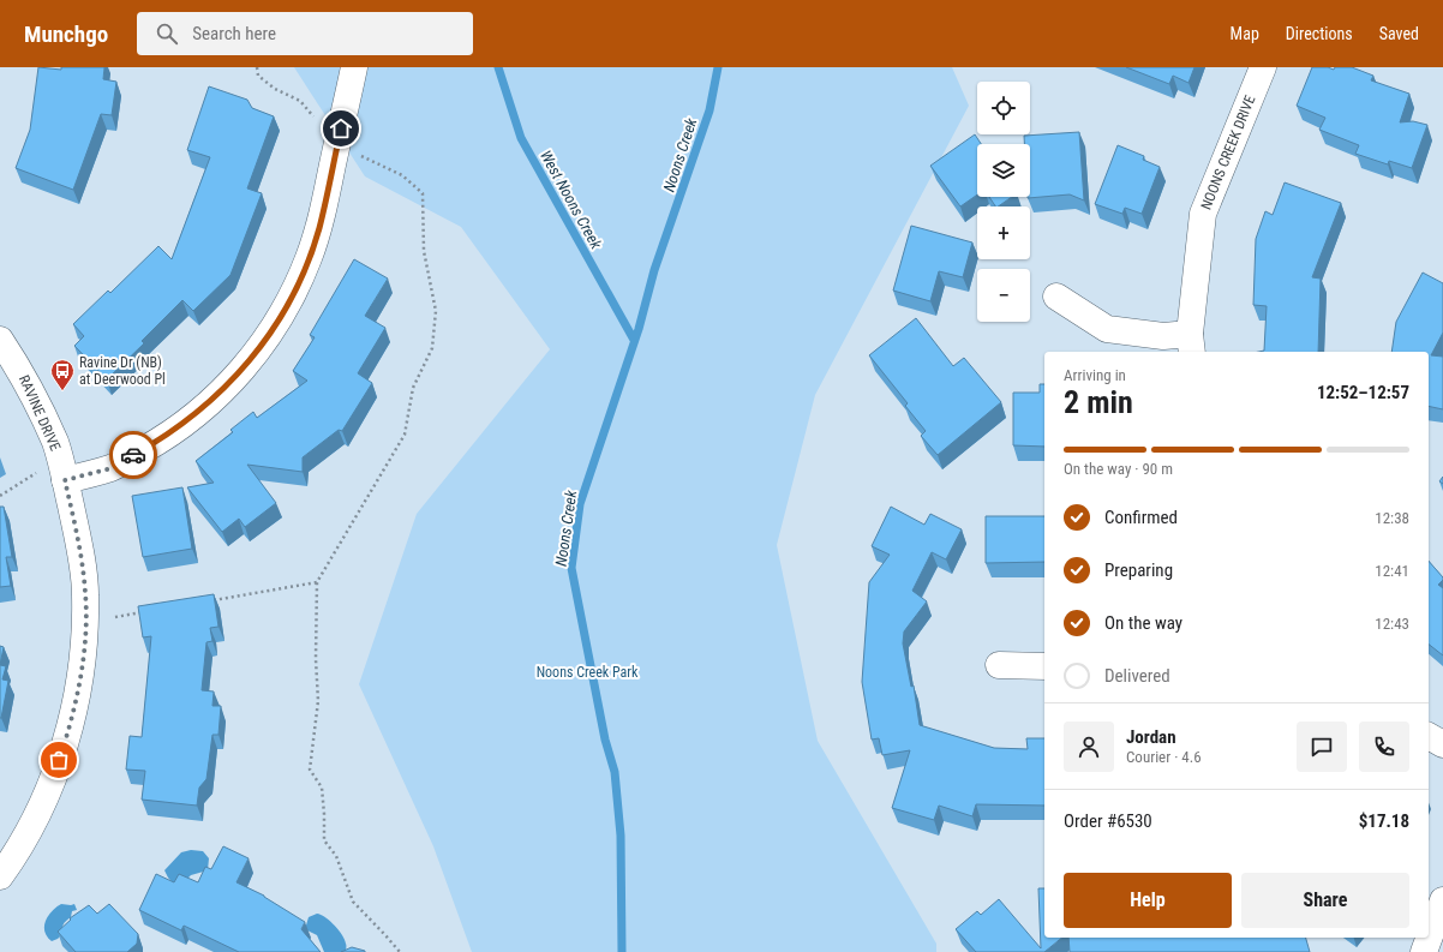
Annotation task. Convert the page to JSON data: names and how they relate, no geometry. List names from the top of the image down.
{
  "streets": {
    "street": ["NOONS CREEK DRIVE", "RAVINE DRIVE"]
  },
  "water": ["Noons Creek", "West Noons Creek"],
  "parks": ["Noons Creek Park"],
  "places": {
    "bus stop": ["Ravine Dr (NB) at Deerwood Pl"]
  },
  "page": {
    "header": "Munchgo",
    "search": "Search here",
    "nav": ["Map", "Directions", "Saved"],
    "map_buttons": ["+", "−"],
    "heading": ["2 min", "Arriving in", "12:52–12:57"],
    "panel": [
      "Jordan",
      "Courier · 4.6",
      "Order #6530",
      "$17.18"
    ],
    "bar": "On the way · 90 m",
    "list": [
      ["Confirmed", "12:38"],
      ["Preparing", "12:41"],
      ["On the way", "12:43"],
      "Delivered"
    ],
    "buttons": ["Help", "Share"]
  }
}
